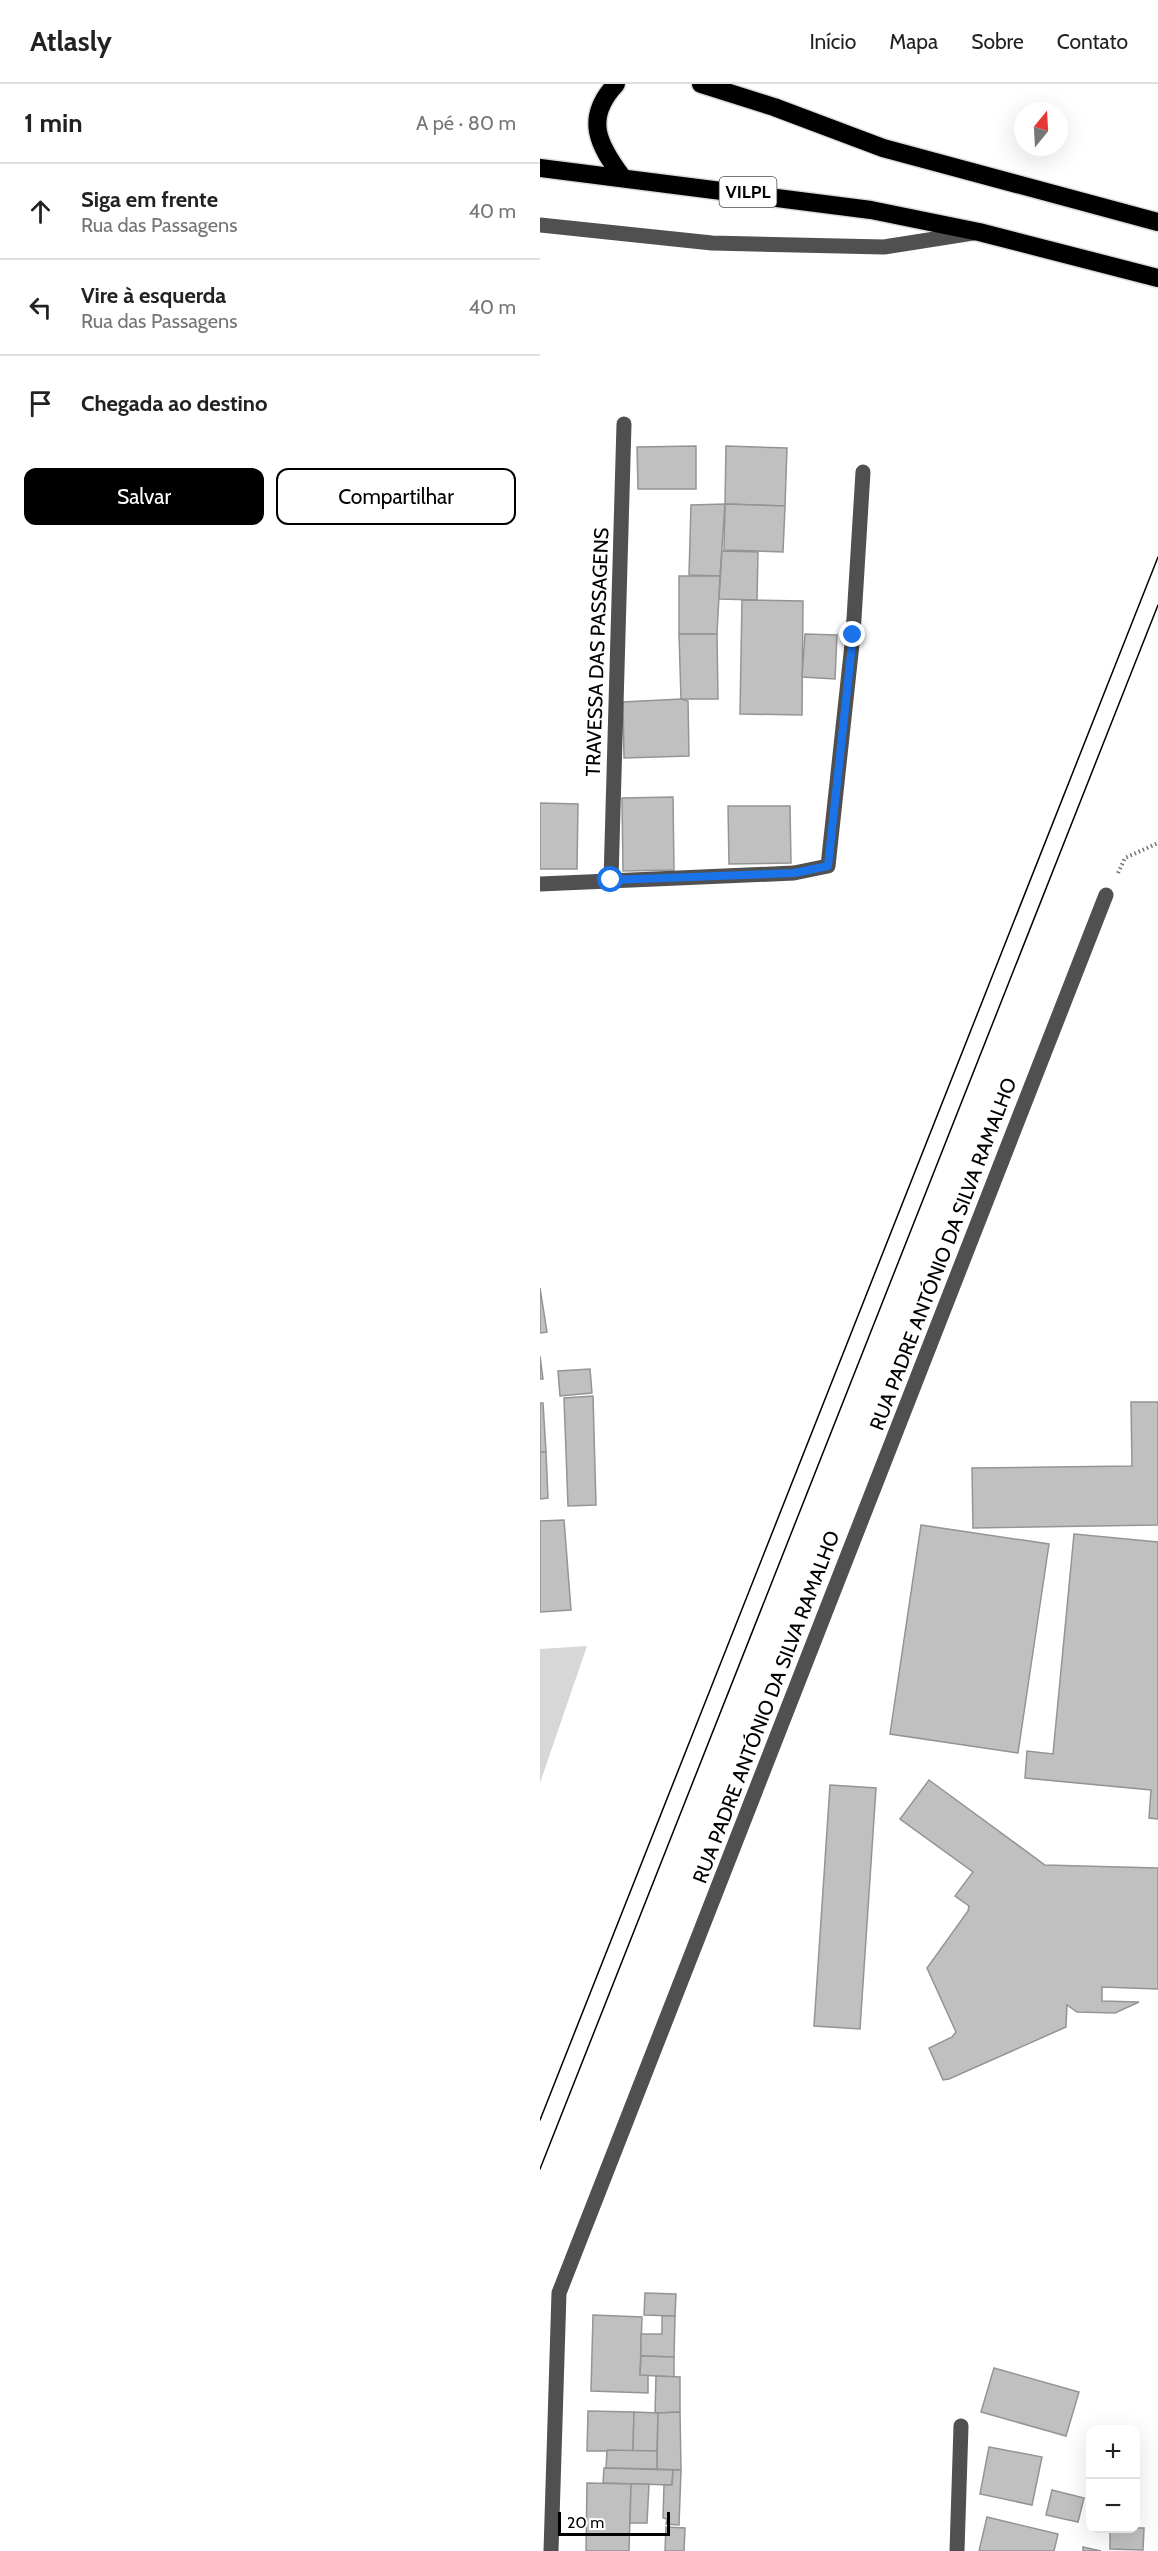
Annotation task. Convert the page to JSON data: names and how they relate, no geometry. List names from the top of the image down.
{
  "streets": {
    "highway": ["VILPL"],
    "street": ["TRAVESSA DAS PASSAGENS", "RUA PADRE ANTÓNIO DA SILVA RAMALHO"]
  },
  "scale_bar": "20 m",
  "north": "top",
  "page": {
    "header": "Atlasly",
    "nav": [
      "Início",
      "Mapa",
      "Sobre",
      "Contato"
    ],
    "heading": ["1 min", "A pé · 80 m"],
    "list": [
      ["Siga em frente", "Rua das Passagens", "40 m"],
      ["Vire à esquerda", "Rua das Passagens", "40 m"],
      "Chegada ao destino"
    ],
    "buttons": ["Salvar", "Compartilhar"],
    "map_buttons": ["+", "−"],
    "scale": "20 m"
  }
}
